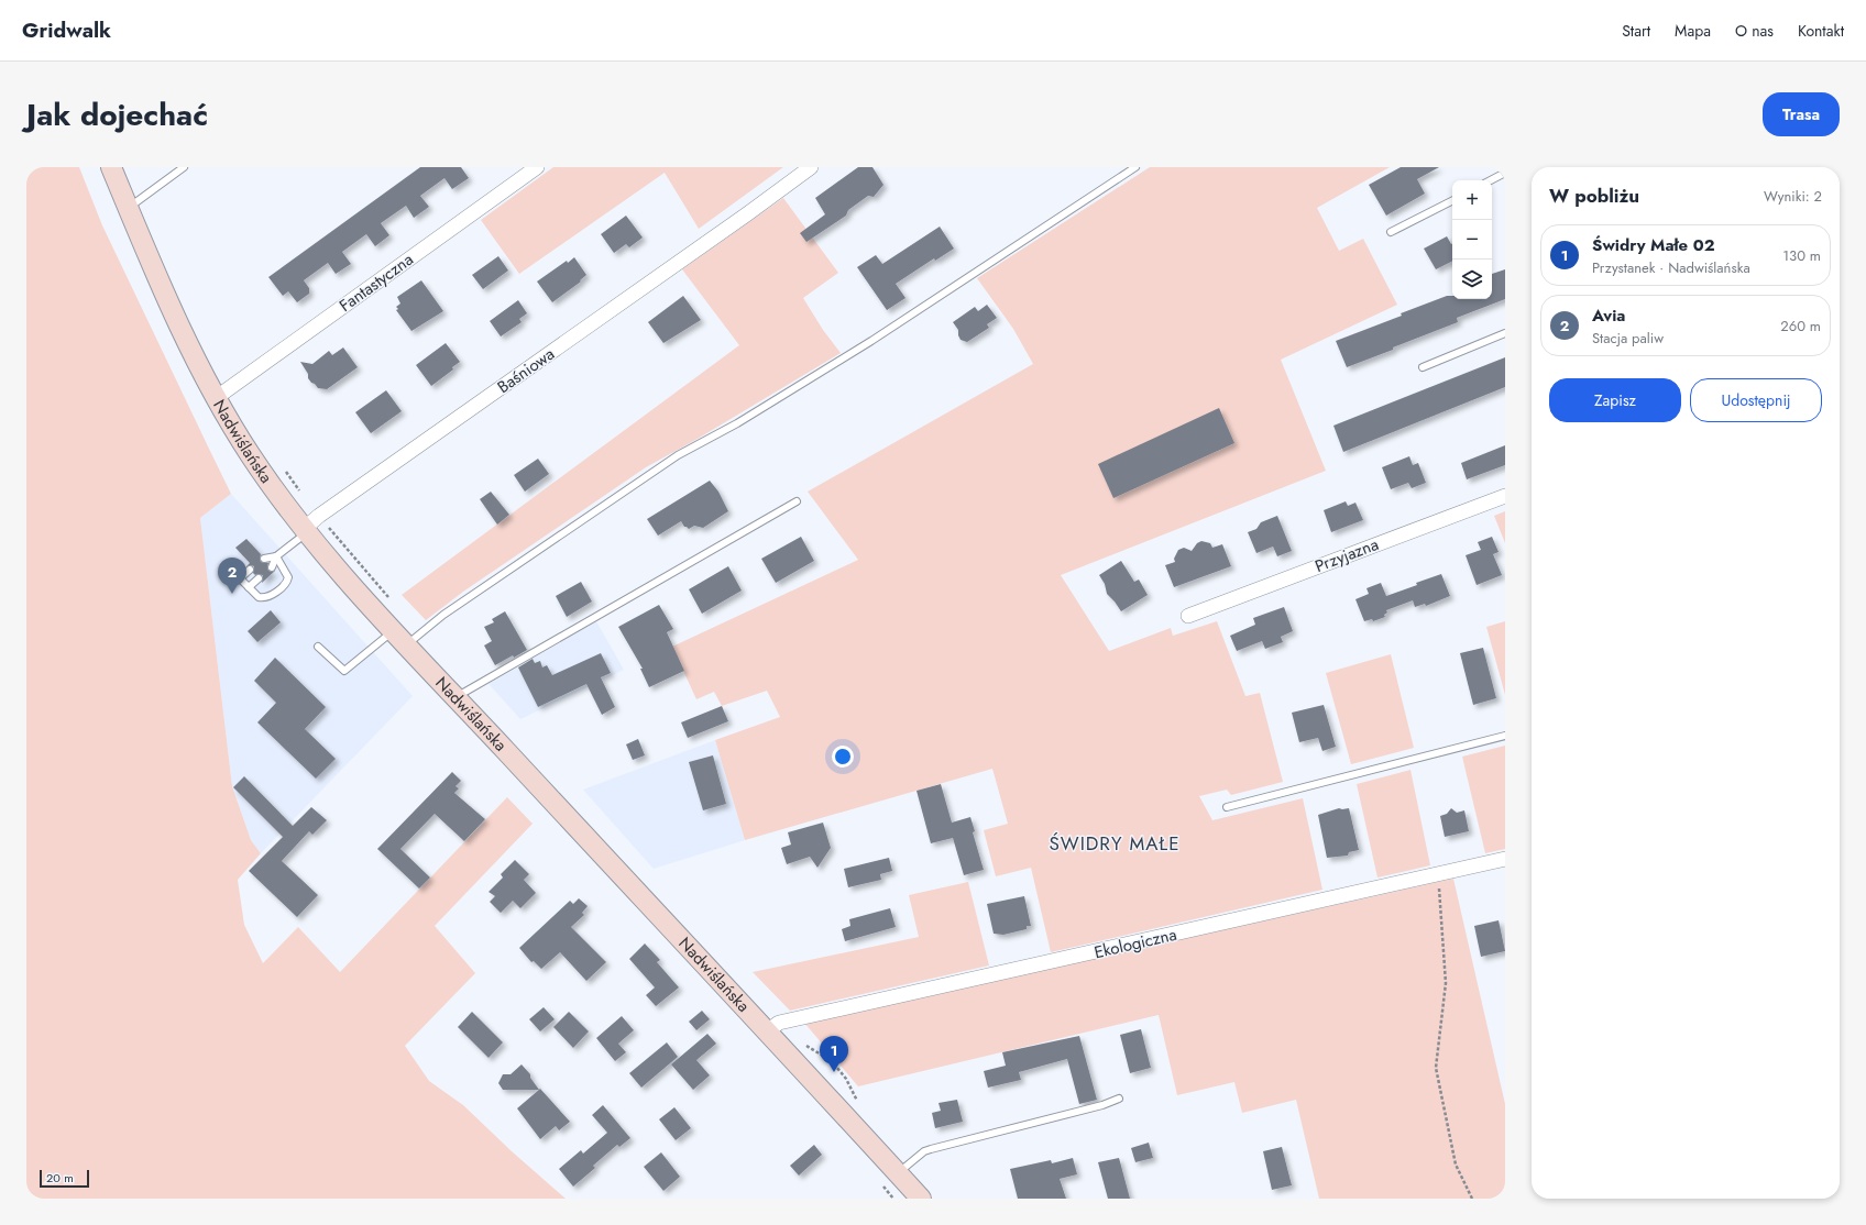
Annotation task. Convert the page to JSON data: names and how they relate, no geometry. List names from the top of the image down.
{
  "streets": {
    "main road": ["Nadwiślańska"],
    "street": [
      "Fantastyczna",
      "Baśniowa",
      "Przyjazna",
      "Ekologiczna"
    ]
  },
  "crossings": [
    ["Fantastyczna", "Nadwiślańska"],
    ["Baśniowa", "Nadwiślańska"],
    ["Nadwiślańska", "Ekologiczna"]
  ],
  "districts": ["ŚWIDRY MAŁE"],
  "scale_bar": "20 m",
  "page": {
    "header": "Gridwalk",
    "nav": [
      "Start",
      "Mapa",
      "O nas",
      "Kontakt"
    ],
    "title": "Jak dojechać",
    "buttons": [
      "Trasa",
      ["Zapisz", "Udostępnij"]
    ],
    "heading": ["W pobliżu", "Wyniki: 2"],
    "map_buttons": ["+", "−"],
    "list": [
      {
        "mark": "1",
        "name": "Świdry Małe 02",
        "note": "Przystanek · Nadwiślańska",
        "value": "130 m"
      },
      {
        "mark": "2",
        "name": "Avia",
        "note": "Stacja paliw",
        "value": "260 m"
      }
    ],
    "pins": ["2", "1"],
    "scale": "20 m"
  }
}
